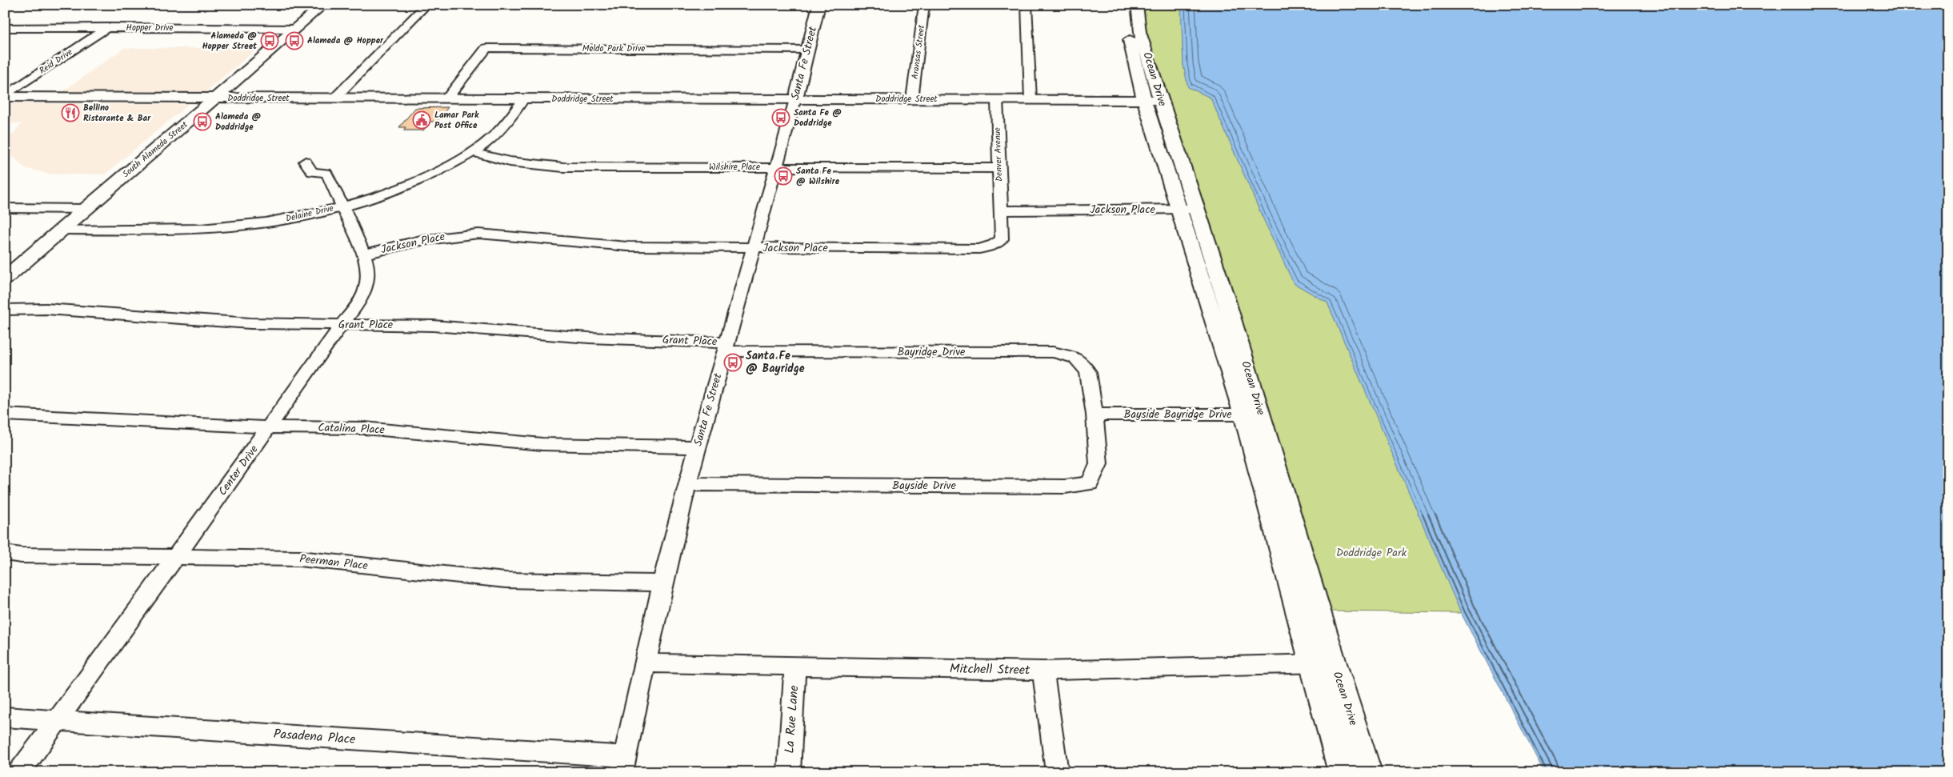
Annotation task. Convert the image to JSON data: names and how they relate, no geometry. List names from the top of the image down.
{
  "streets": {
    "main road": [
      "Santa Fe Street",
      "Ocean Drive",
      "Doddridge Street",
      "South Alameda Street"
    ],
    "street": [
      "Hopper Drive",
      "Meldo Park Drive",
      "Aransas Street",
      "Reid Drive",
      "Denver Avenue",
      "Wilshire Place",
      "Jackson Place",
      "Delaine Drive",
      "Grant Place",
      "Bayridge Drive",
      "Bayside Bayridge Drive",
      "Catalina Place",
      "Center Drive",
      "Bayside Drive",
      "Peerman Place",
      "Mitchell Street",
      "La Rue Lane",
      "Pasadena Place"
    ]
  },
  "crossings": [
    ["Hopper Drive", "Reid Drive"],
    ["Hopper Drive", "South Alameda Street"],
    ["Meldo Park Drive", "Santa Fe Street"],
    ["Meldo Park Drive", "Doddridge Street"],
    ["Aransas Street", "Doddridge Street"],
    ["Reid Drive", "Doddridge Street"],
    ["Santa Fe Street", "Doddridge Street"],
    ["Santa Fe Street", "Wilshire Place"],
    ["Santa Fe Street", "Jackson Place"],
    ["Santa Fe Street", "Grant Place"],
    ["Santa Fe Street", "Bayridge Drive"],
    ["Santa Fe Street", "Catalina Place"],
    ["Santa Fe Street", "Bayside Drive"],
    ["Santa Fe Street", "Peerman Place"],
    ["Santa Fe Street", "Mitchell Street"],
    ["Santa Fe Street", "Pasadena Place"],
    ["Ocean Drive", "Doddridge Street"],
    ["Ocean Drive", "Jackson Place"],
    ["Ocean Drive", "Bayside Bayridge Drive"],
    ["Ocean Drive", "Mitchell Street"],
    ["Doddridge Street", "South Alameda Street"],
    ["Doddridge Street", "Denver Avenue"],
    ["Doddridge Street", "Delaine Drive"],
    ["South Alameda Street", "Delaine Drive"],
    ["Denver Avenue", "Wilshire Place"],
    ["Denver Avenue", "Jackson Place"],
    ["Wilshire Place", "Delaine Drive"],
    ["Jackson Place", "Center Drive"],
    ["Delaine Drive", "Center Drive"],
    ["Grant Place", "Bayridge Drive"],
    ["Grant Place", "Center Drive"],
    ["Bayridge Drive", "Bayside Bayridge Drive"],
    ["Bayridge Drive", "Bayside Drive"],
    ["Bayside Bayridge Drive", "Bayside Drive"],
    ["Catalina Place", "Center Drive"],
    ["Center Drive", "Peerman Place"],
    ["Center Drive", "Pasadena Place"],
    ["Mitchell Street", "La Rue Lane"]
  ],
  "parks": ["Doddridge Park"],
  "places": {
    "bus stop": [
      "Alameda @ Hopper Street",
      "Alameda @ Hopper",
      "Santa Fe @ Doddridge",
      "Alameda @ Doddridge",
      "Santa Fe @ Wilshire",
      "Santa Fe @ Bayridge"
    ],
    "restaurant": ["Bellino Ristorante & Bar"],
    "public building": ["Lamar Park Post Office"]
  }
}
